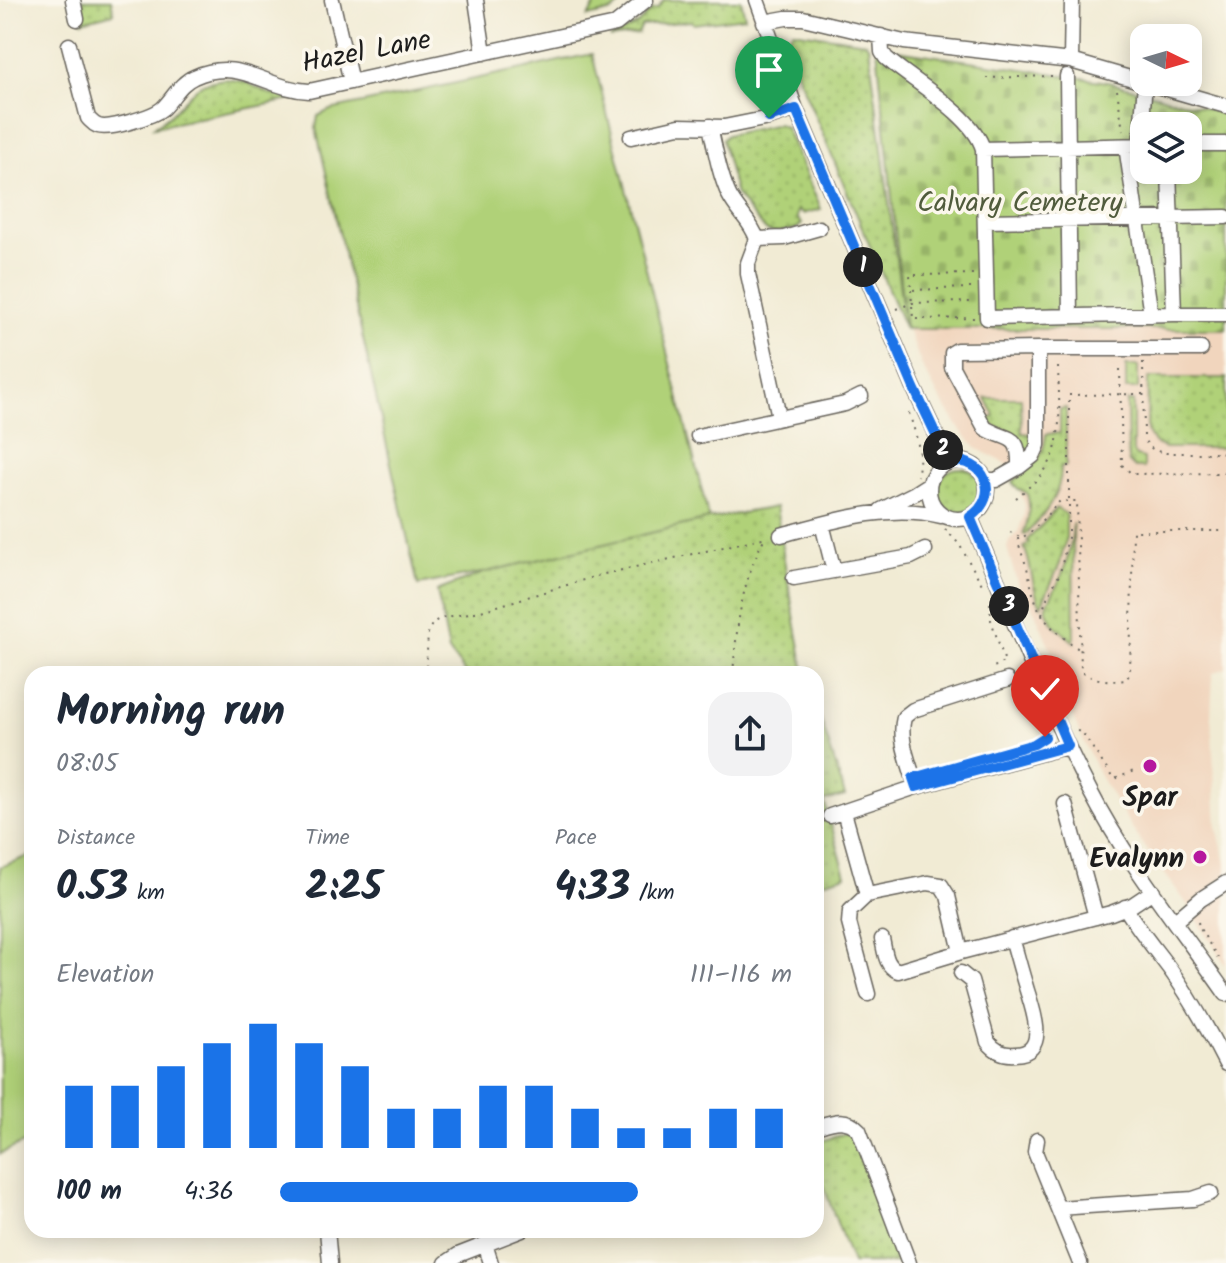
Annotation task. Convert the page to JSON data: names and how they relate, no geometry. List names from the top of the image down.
{
  "streets": {
    "street": ["Hazel Lane"]
  },
  "parks": ["Calvary Cemetery"],
  "places": ["Spar", "Evalynn"],
  "north": "right",
  "page": {
    "pins": ["1", "2", "3"],
    "heading": ["Morning run", "08:05"],
    "stats": [
      ["Distance", "0.53 km"],
      ["Time", "2:25"],
      ["Pace", "4:33 /km"]
    ],
    "chart": ["Elevation", "111–116 m"],
    "list": [
      {
        "name": "100 m",
        "note": "4:36"
      }
    ]
  }
}
